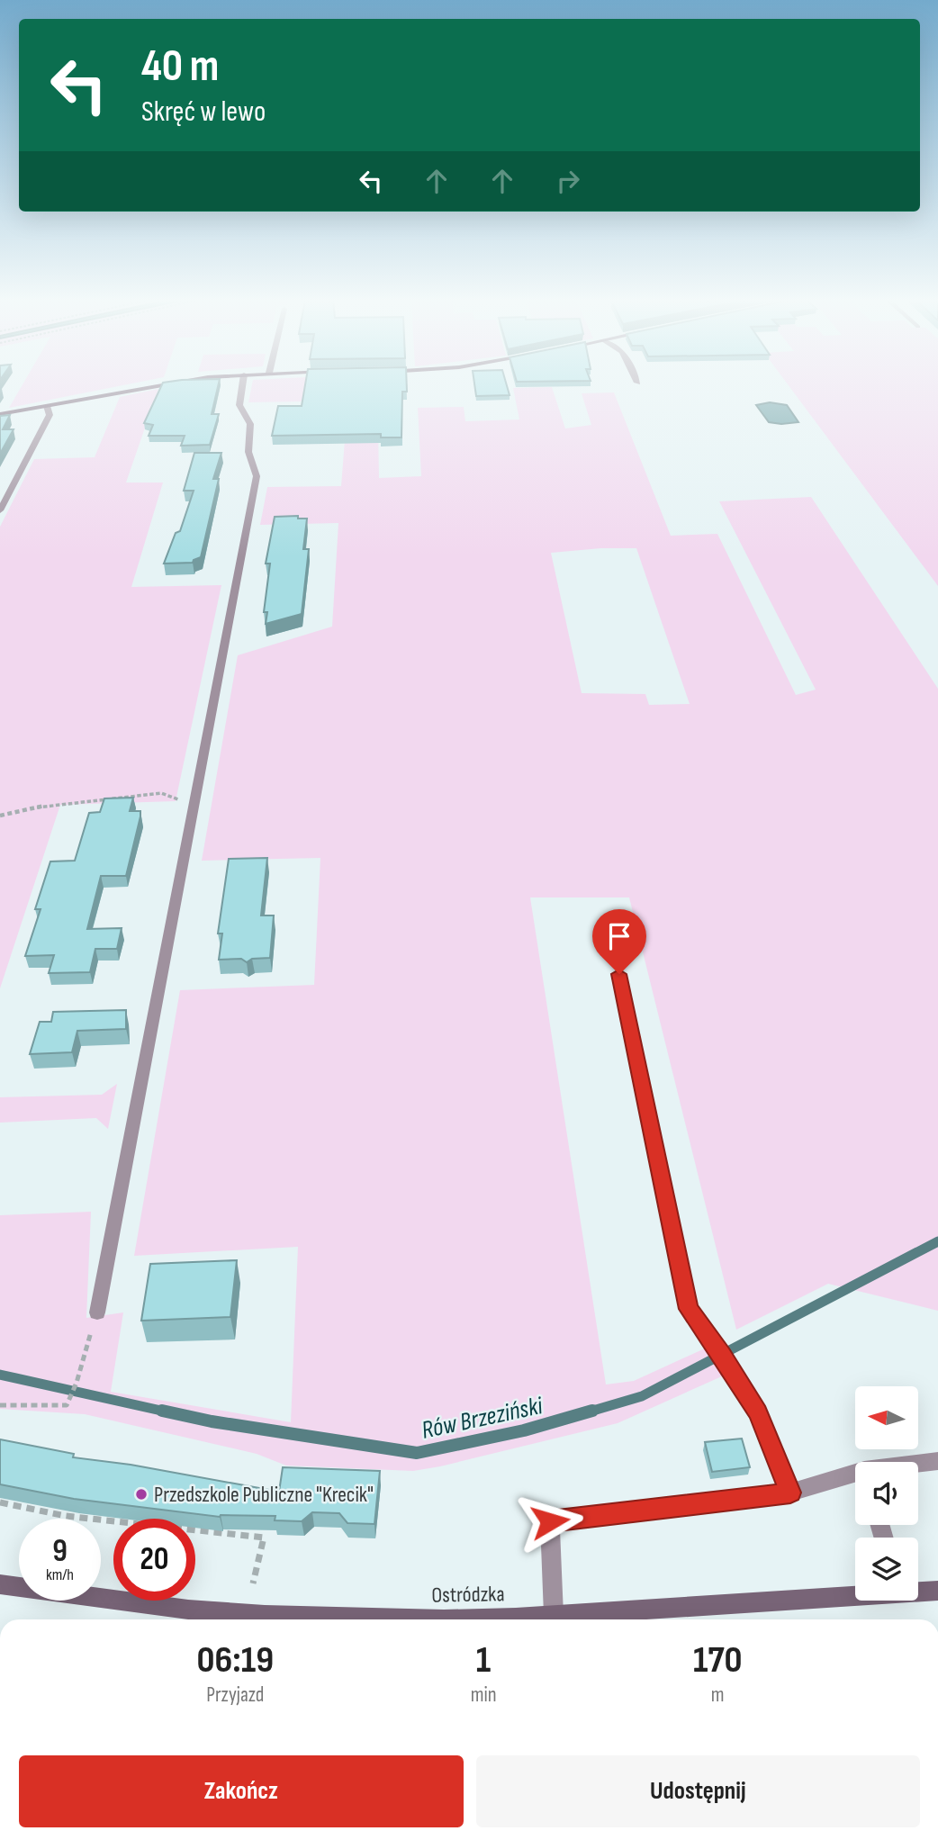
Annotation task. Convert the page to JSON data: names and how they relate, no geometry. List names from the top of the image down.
{
  "streets": {
    "street": ["Ostródzka"]
  },
  "water": ["Rów Brzeziński"],
  "places": ["Przedszkole Publiczne \"Krecik\""],
  "north": "left",
  "page": {
    "turn": ["40 m", "Skręć w lewo"],
    "speed": "9 km/h",
    "limit": "20",
    "eta": [
      "06:19",
      "Przyjazd",
      "1",
      "min",
      "170",
      "m"
    ],
    "buttons": ["Zakończ", "Udostępnij"]
  }
}
